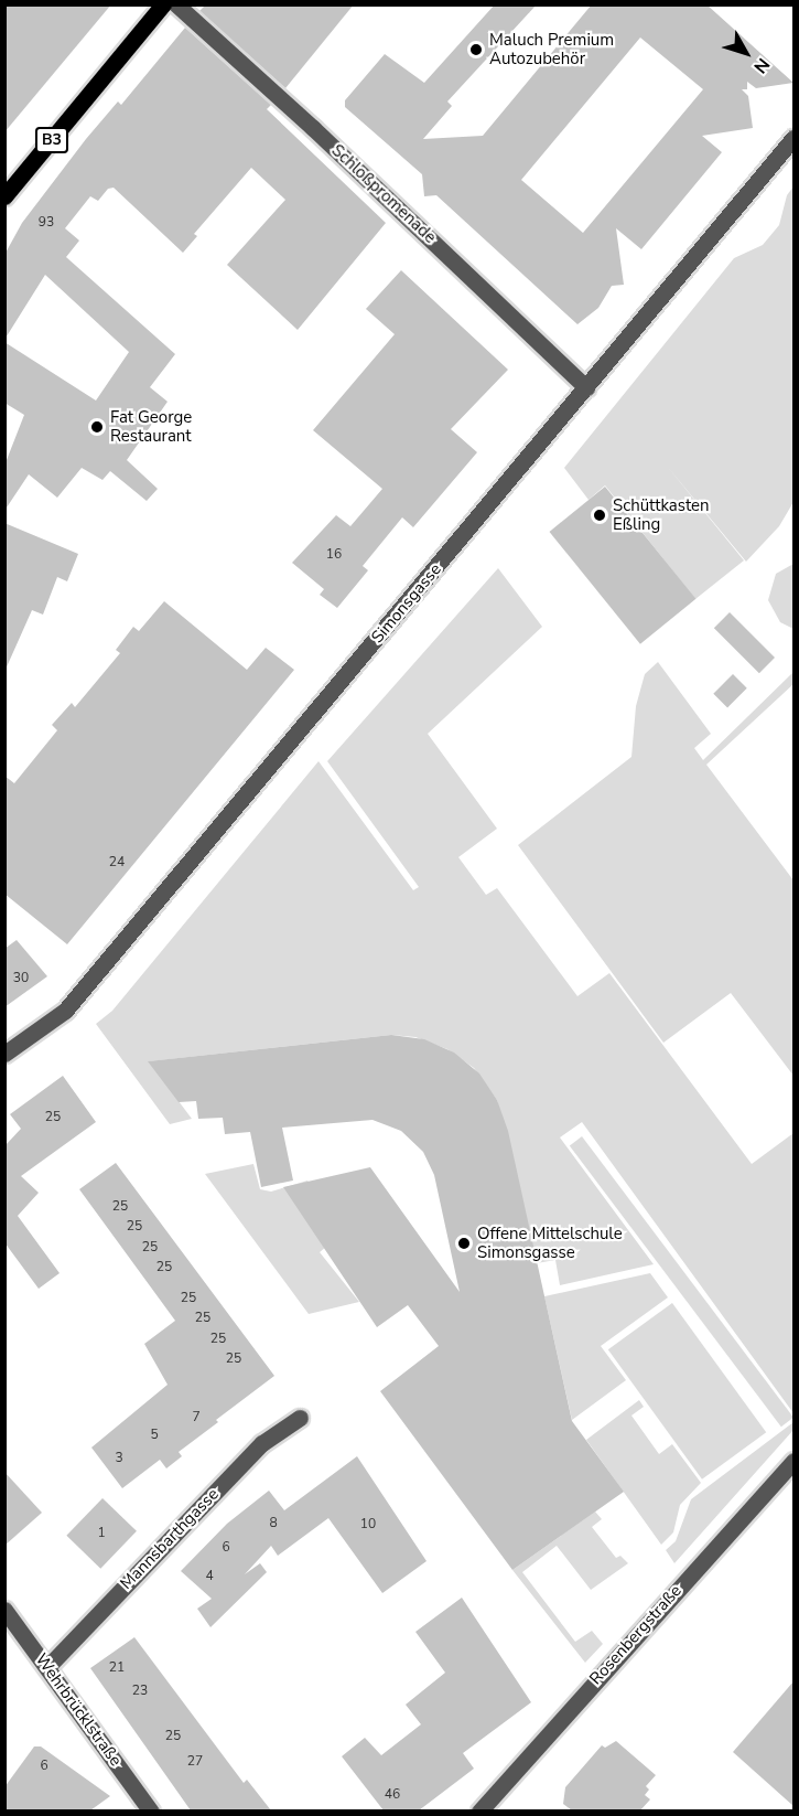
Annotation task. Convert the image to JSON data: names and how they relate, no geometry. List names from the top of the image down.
{
  "streets": {
    "main road": ["B3"],
    "street": [
      "Schloßpromenade",
      "Simonsgasse",
      "Mannsbarthgasse",
      "Rosenbergstraße",
      "Wehrbrücklstraße"
    ]
  },
  "crossings": [
    ["Schloßpromenade", "Simonsgasse"],
    ["Mannsbarthgasse", "Wehrbrücklstraße"]
  ],
  "places": [
    "Maluch Premium Autozubehör",
    "Fat George Restaurant",
    "Schüttkasten Eßling",
    "Offene Mittelschule Simonsgasse"
  ],
  "house_numbers": [
    "93",
    "16",
    "24",
    "30",
    "25",
    "25",
    "25",
    "25",
    "25",
    "25",
    "25",
    "25",
    "25",
    "7",
    "5",
    "3",
    "8",
    "10",
    "1",
    "6",
    "4",
    "21",
    "23",
    "25",
    "27",
    "6",
    "46"
  ],
  "north": "bottom right"
}
